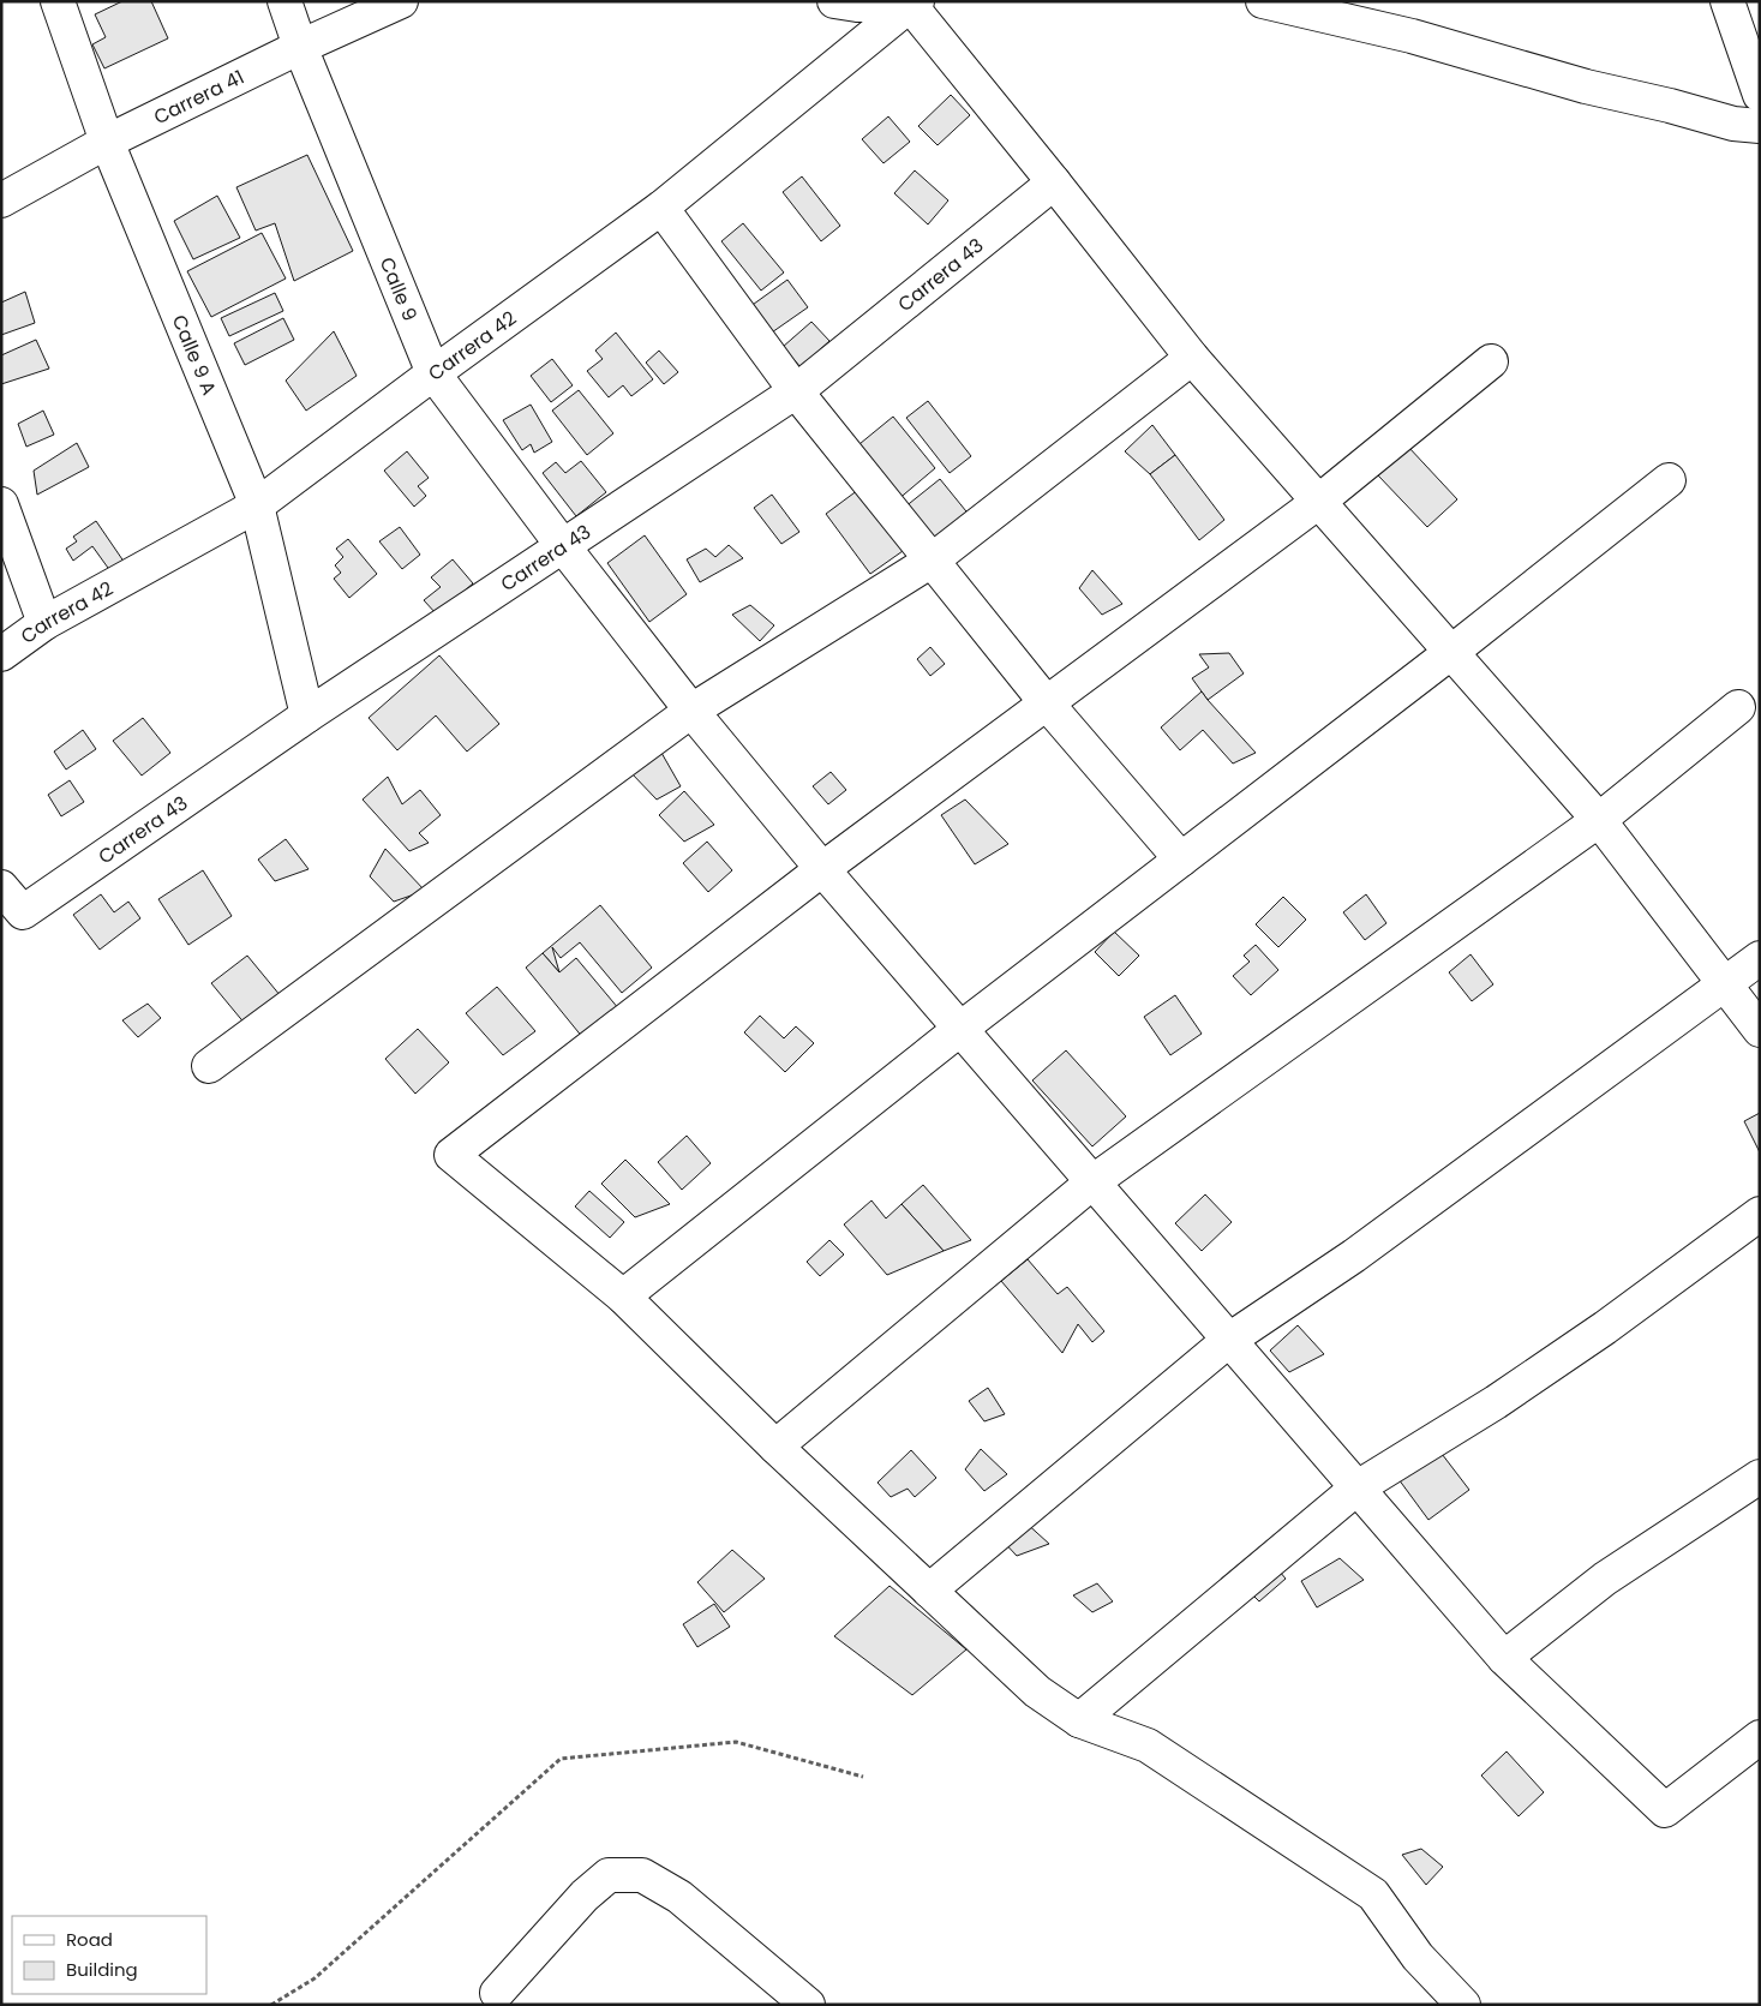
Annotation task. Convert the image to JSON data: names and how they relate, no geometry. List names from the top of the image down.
{
  "streets": {
    "street": [
      "Carrera 41",
      "Carrera 43",
      "Calle 9",
      "Carrera 42",
      "Calle 9 A"
    ]
  },
  "crossings": [
    ["Carrera 41", "Calle 9"],
    ["Carrera 41", "Calle 9 A"],
    ["Carrera 43", "Calle 9"],
    ["Carrera 43", "Calle 9 A"],
    ["Calle 9", "Carrera 42"],
    ["Carrera 42", "Calle 9 A"]
  ],
  "legend": ["Road", "Building"]
}
